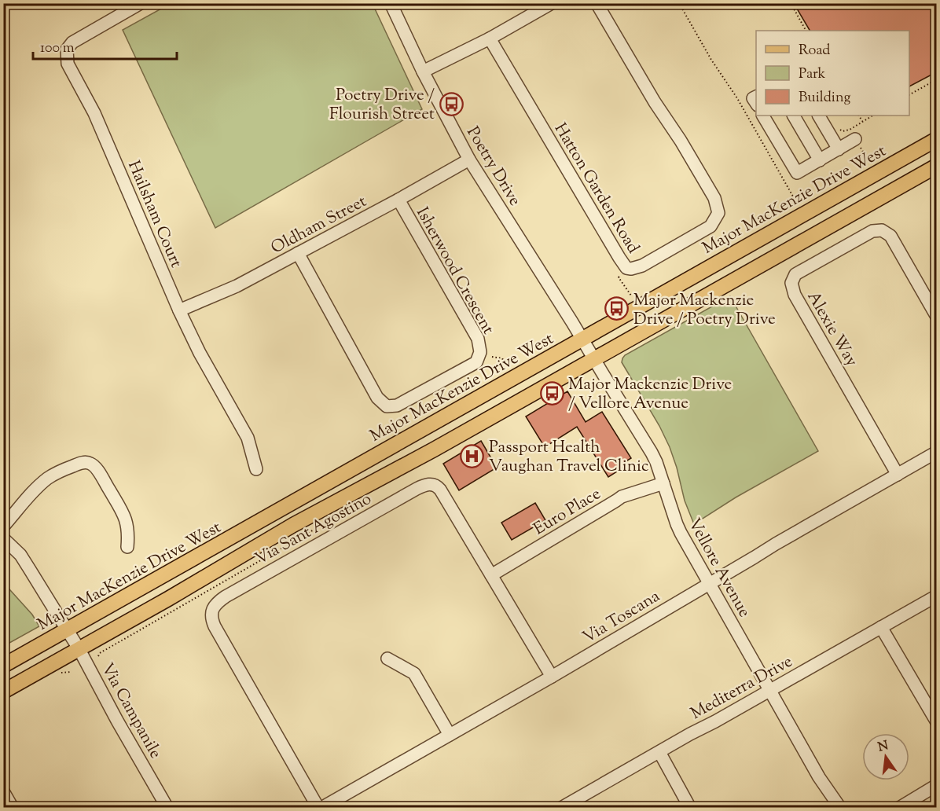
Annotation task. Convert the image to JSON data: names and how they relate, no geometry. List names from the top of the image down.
{
  "streets": {
    "main road": ["Major MacKenzie Drive West"],
    "street": [
      "Poetry Drive",
      "Hatton Garden Road",
      "Hailsham Court",
      "Oldham Street",
      "Isherwood Crescent",
      "Alexie Way",
      "Euro Place",
      "Via Sant Agostino",
      "Vellore Avenue",
      "Via Toscana",
      "Mediterra Drive",
      "Via Campanile"
    ]
  },
  "crossings": [
    ["Poetry Drive", "Major MacKenzie Drive West"],
    ["Poetry Drive", "Oldham Street"],
    ["Poetry Drive", "Vellore Avenue"],
    ["Major MacKenzie Drive West", "Vellore Avenue"],
    ["Major MacKenzie Drive West", "Via Campanile"],
    ["Hailsham Court", "Oldham Street"],
    ["Oldham Street", "Isherwood Crescent"],
    ["Alexie Way", "Via Toscana"],
    ["Euro Place", "Via Sant Agostino"],
    ["Euro Place", "Vellore Avenue"],
    ["Via Sant Agostino", "Via Toscana"],
    ["Vellore Avenue", "Via Toscana"],
    ["Vellore Avenue", "Mediterra Drive"]
  ],
  "places": {
    "bus stop": ["Poetry Drive / Flourish Street", "Major Mackenzie Drive / Poetry Drive", "Major Mackenzie Drive / Vellore Avenue"],
    "hospital": ["Passport Health Vaughan Travel Clinic"]
  },
  "legend": ["Road", "Park", "Building"],
  "scale_bar": "100 m",
  "north": "top"
}
